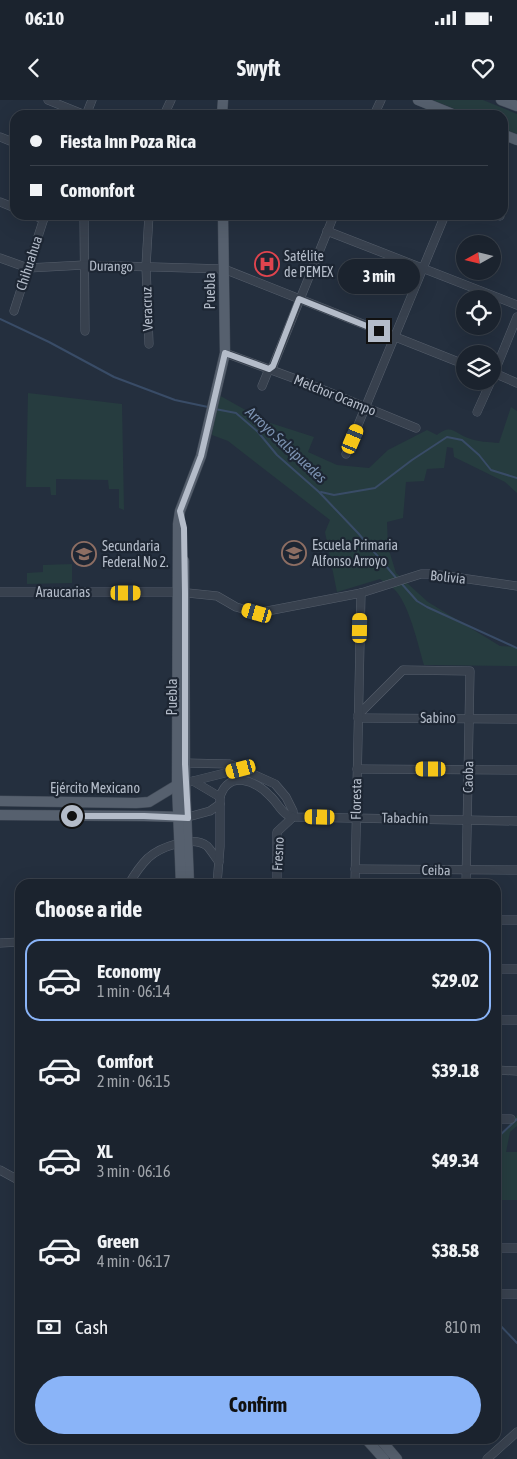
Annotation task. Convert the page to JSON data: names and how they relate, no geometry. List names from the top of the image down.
{
  "streets": {
    "main road": ["Puebla", "Ejército Mexicano"],
    "street": [
      "Chihuahua",
      "Durango",
      "Veracruz",
      "Melchor Ocampo",
      "Bolivia",
      "Araucarias",
      "Sabino",
      "Caoba",
      "Floresta",
      "Tabachín",
      "Fresno",
      "Ceiba"
    ]
  },
  "crossings": [
    ["Chihuahua", "Durango"],
    ["Durango", "Puebla"],
    ["Durango", "Veracruz"],
    ["Puebla", "Melchor Ocampo"],
    ["Puebla", "Araucarias"],
    ["Puebla", "Ejército Mexicano"],
    ["Bolivia", "Araucarias"],
    ["Bolivia", "Floresta"],
    ["Araucarias", "Floresta"],
    ["Sabino", "Caoba"],
    ["Sabino", "Floresta"],
    ["Caoba", "Floresta"],
    ["Caoba", "Tabachín"],
    ["Caoba", "Ceiba"],
    ["Floresta", "Tabachín"],
    ["Floresta", "Ceiba"],
    ["Tabachín", "Fresno"]
  ],
  "water": ["Arroyo Salsipuedes"],
  "places": {
    "hospital": ["Satélite de PEMEX"],
    "school or university": ["Escuela Primaria Alfonso Arroyo", "Secundaria Federal No 2."]
  },
  "north": "left",
  "page": {
    "status": "06:10",
    "header": "Swyft",
    "banner": ["Fiesta Inn Poza Rica", "Comonfort"],
    "bubble": "3 min",
    "heading": "Choose a ride",
    "list": [
      {
        "name": "Economy",
        "note": "1 min · 06:14",
        "value": "$29.02"
      },
      {
        "name": "Comfort",
        "note": "2 min · 06:15",
        "value": "$39.18"
      },
      {
        "name": "XL",
        "note": "3 min · 06:16",
        "value": "$49.34"
      },
      {
        "name": "Green",
        "note": "4 min · 06:17",
        "value": "$38.58"
      }
    ],
    "pay": ["Cash", "810 m"],
    "buttons": "Confirm"
  }
}
